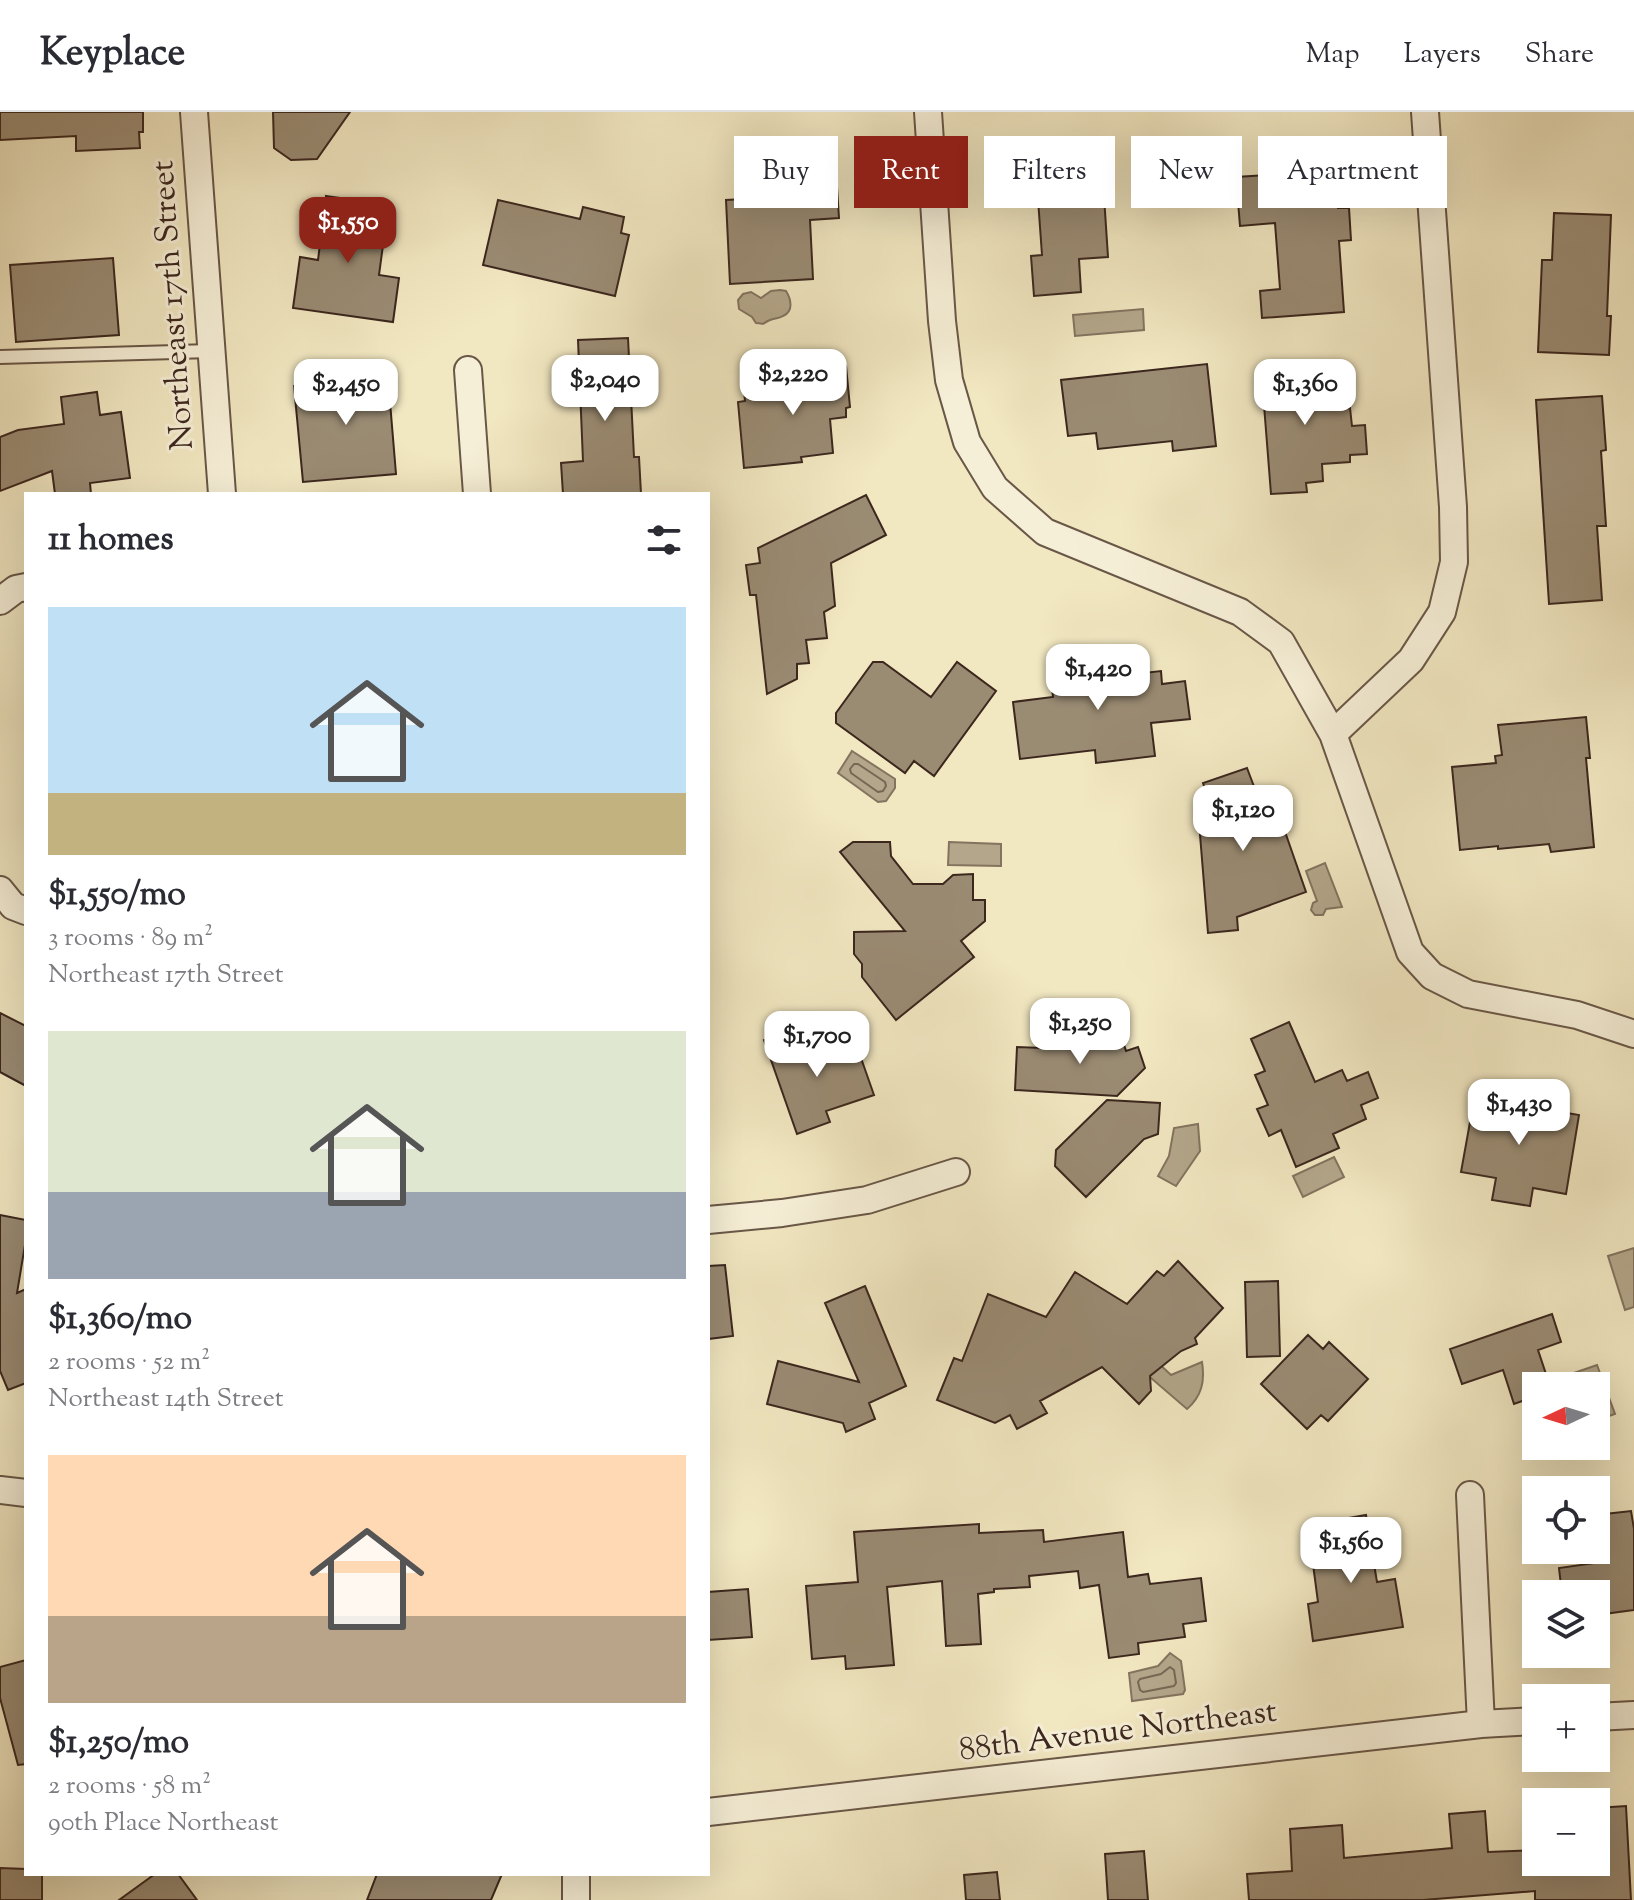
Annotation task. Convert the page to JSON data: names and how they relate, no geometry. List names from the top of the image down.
{
  "streets": {
    "street": ["Northeast 17th Street", "88th Avenue Northeast"]
  },
  "north": "left",
  "page": {
    "header": "Keyplace",
    "nav": ["Map", "Layers", "Share"],
    "chip": [
      "Buy",
      "Rent",
      "Filters",
      "New",
      "Apartment"
    ],
    "price": [
      "$1,550",
      "$2,220",
      "$2,040",
      "$2,450",
      "$1,360",
      "$1,420",
      "$1,120",
      "$1,250",
      "$1,700",
      "$1,430",
      "$1,560"
    ],
    "heading": "11 homes",
    "list": [
      {
        "name": "$1,550/mo",
        "note": "3 rooms · 89 m² · Northeast 17th Street"
      },
      {
        "name": "$1,360/mo",
        "note": "2 rooms · 52 m² · Northeast 14th Street"
      },
      {
        "name": "$1,250/mo",
        "note": "2 rooms · 58 m² · 90th Place Northeast"
      }
    ],
    "map_buttons": ["+", "−"]
  }
}
